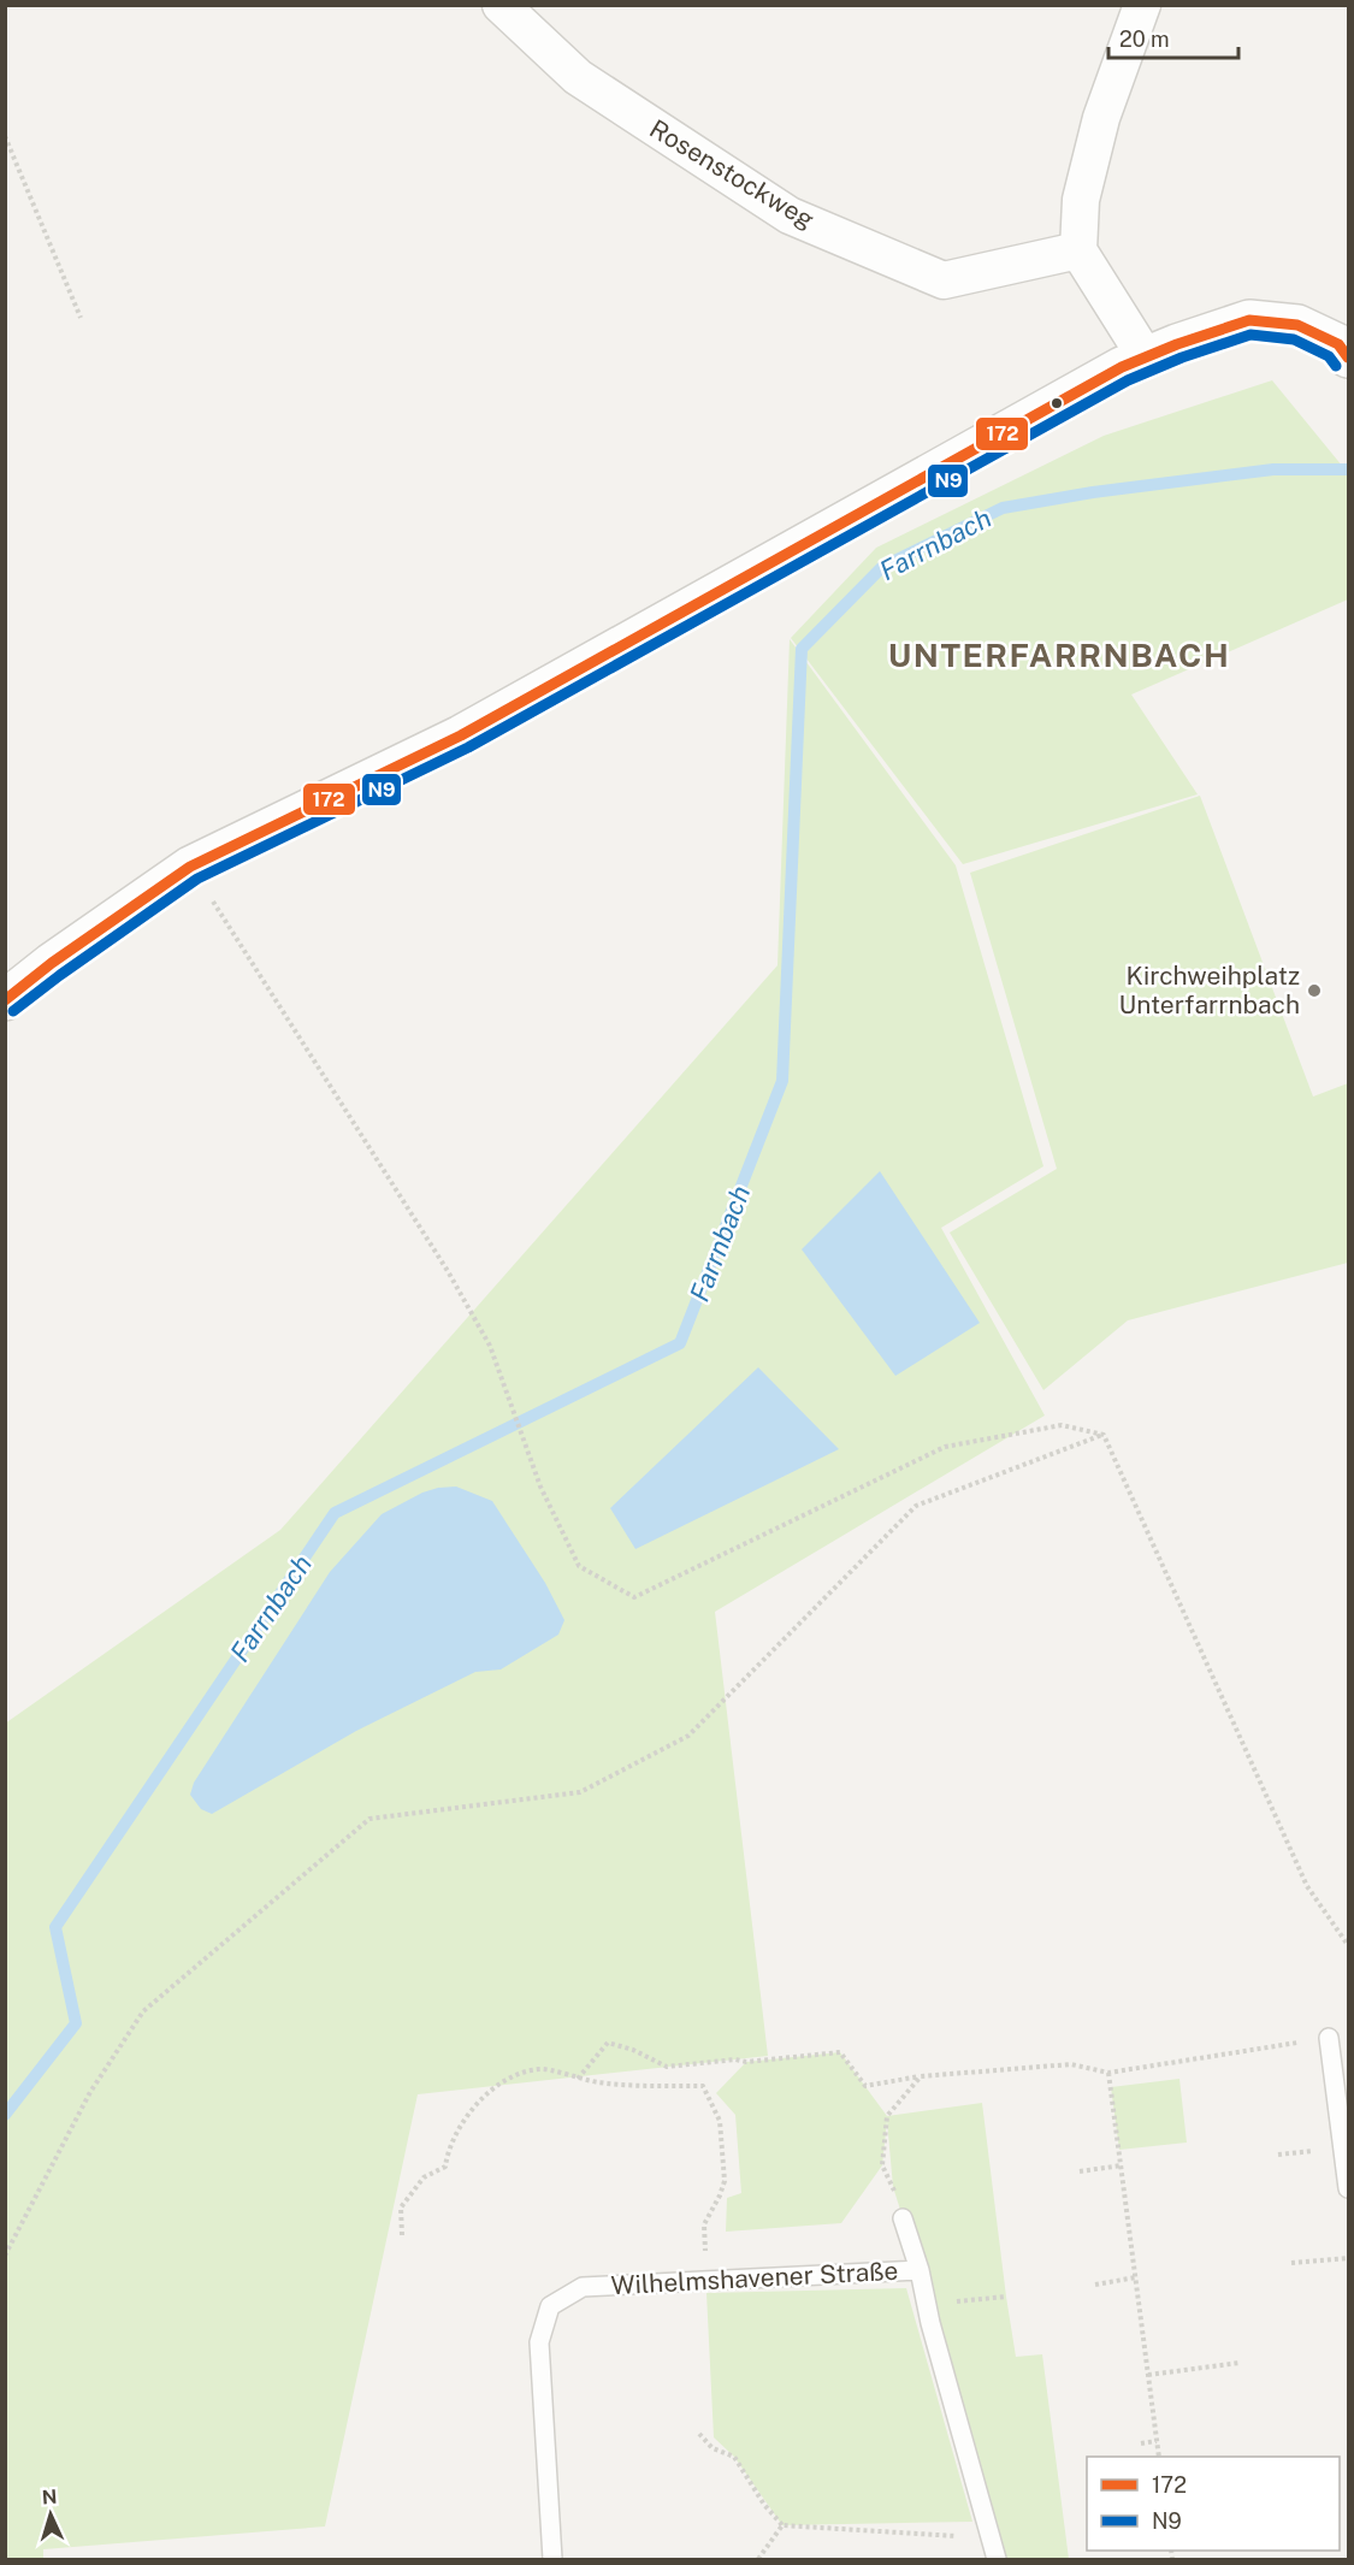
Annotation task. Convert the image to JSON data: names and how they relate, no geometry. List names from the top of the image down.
{
  "streets": {
    "street": ["Rosenstockweg"],
    "lane": ["Wilhelmshavener Straße"]
  },
  "districts": ["UNTERFARRNBACH"],
  "water": ["Farrnbach"],
  "places": ["Kirchweihplatz Unterfarrnbach"],
  "lines": ["transit line 172", "transit line N9"],
  "legend": ["172", "N9"],
  "scale_bar": "20 m",
  "north": "top"
}
